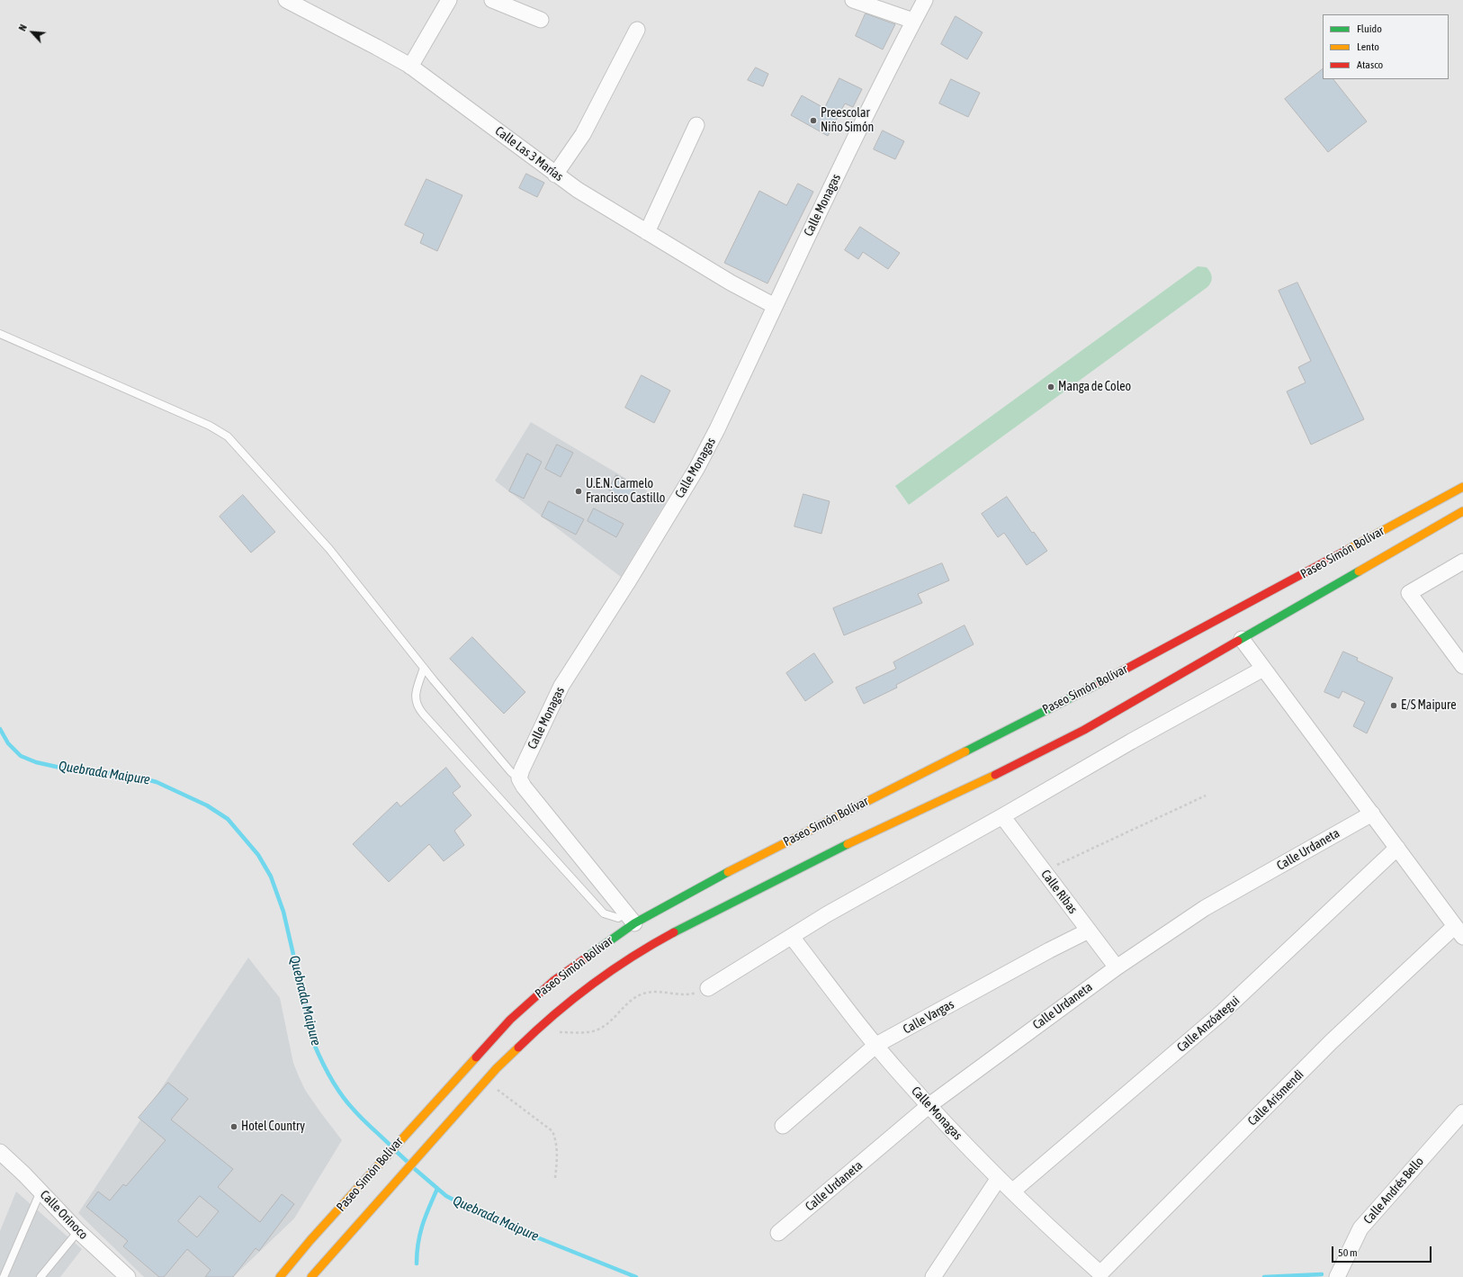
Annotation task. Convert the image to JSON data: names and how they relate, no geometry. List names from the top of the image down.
{
  "streets": {
    "main road": ["Paseo Simón Bolívar"],
    "street": [
      "Calle Las 3 Marías",
      "Calle Monagas",
      "Calle Urdaneta",
      "Calle Ribas",
      "Calle Vargas",
      "Calle Anzóategui",
      "Calle Arismendi",
      "Calle Andrés Bello",
      "Calle Orinoco"
    ]
  },
  "crossings": [
    ["Calle Las 3 Marías", "Calle Monagas"],
    ["Calle Monagas", "Calle Urdaneta"],
    ["Calle Monagas", "Calle Vargas"],
    ["Calle Monagas", "Calle Anzóategui"],
    ["Calle Monagas", "Calle Arismendi"],
    ["Calle Urdaneta", "Calle Ribas"],
    ["Calle Ribas", "Calle Vargas"]
  ],
  "water": ["Quebrada Maipure"],
  "places": [
    "Preescolar Niño Simón",
    "Manga de Coleo",
    "U.E.N. Carmelo Francisco Castillo",
    "E/S Maipure",
    "Hotel Country"
  ],
  "legend": ["Fluido", "Lento", "Atasco"],
  "scale_bar": "50 m",
  "north": "top left"
}
